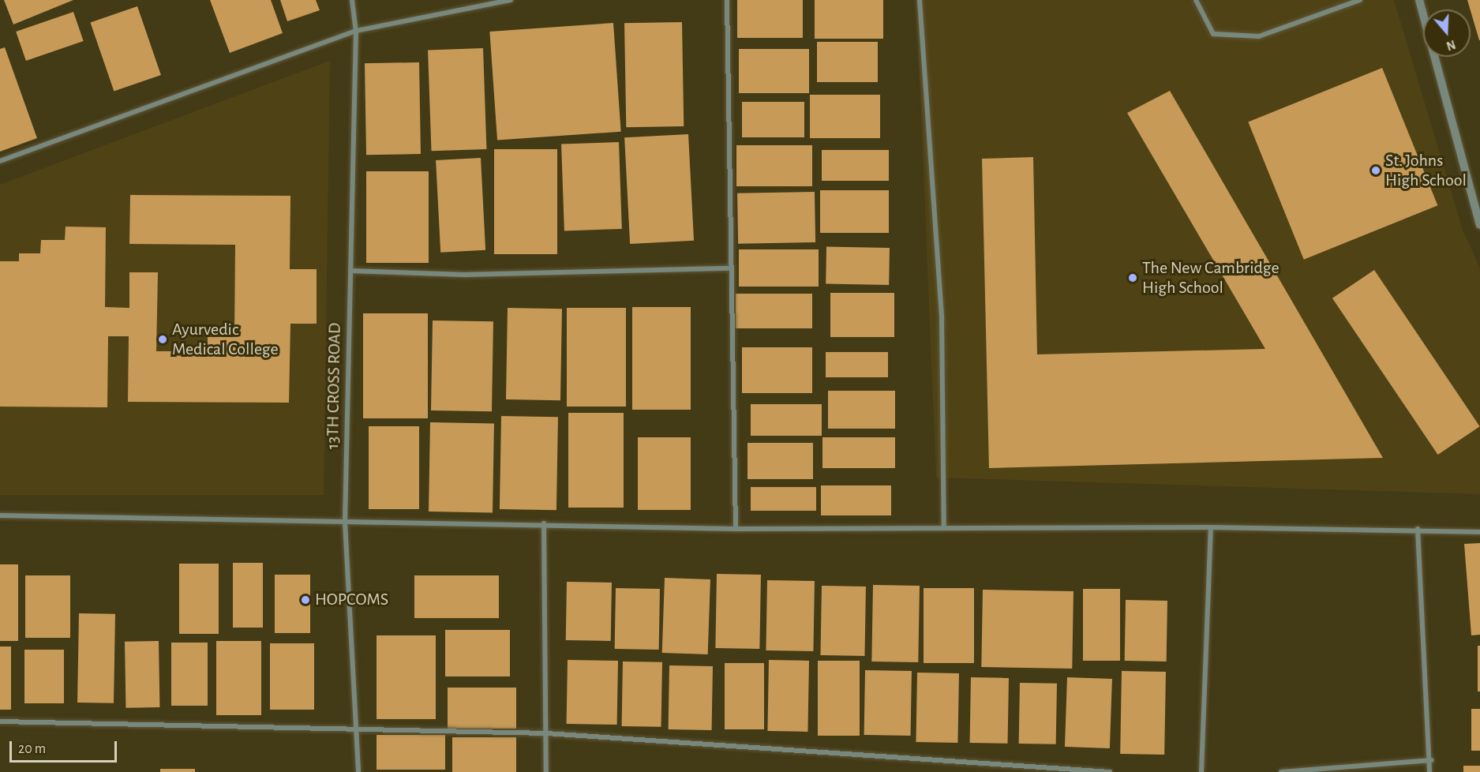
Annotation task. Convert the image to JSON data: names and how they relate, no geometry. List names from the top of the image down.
{
  "streets": {
    "street": ["13TH CROSS ROAD"]
  },
  "places": [
    "St. Johns High School",
    "The New Cambridge High School",
    "Ayurvedic Medical College",
    "HOPCOMS"
  ],
  "scale_bar": "20 m",
  "north": "bottom"
}
